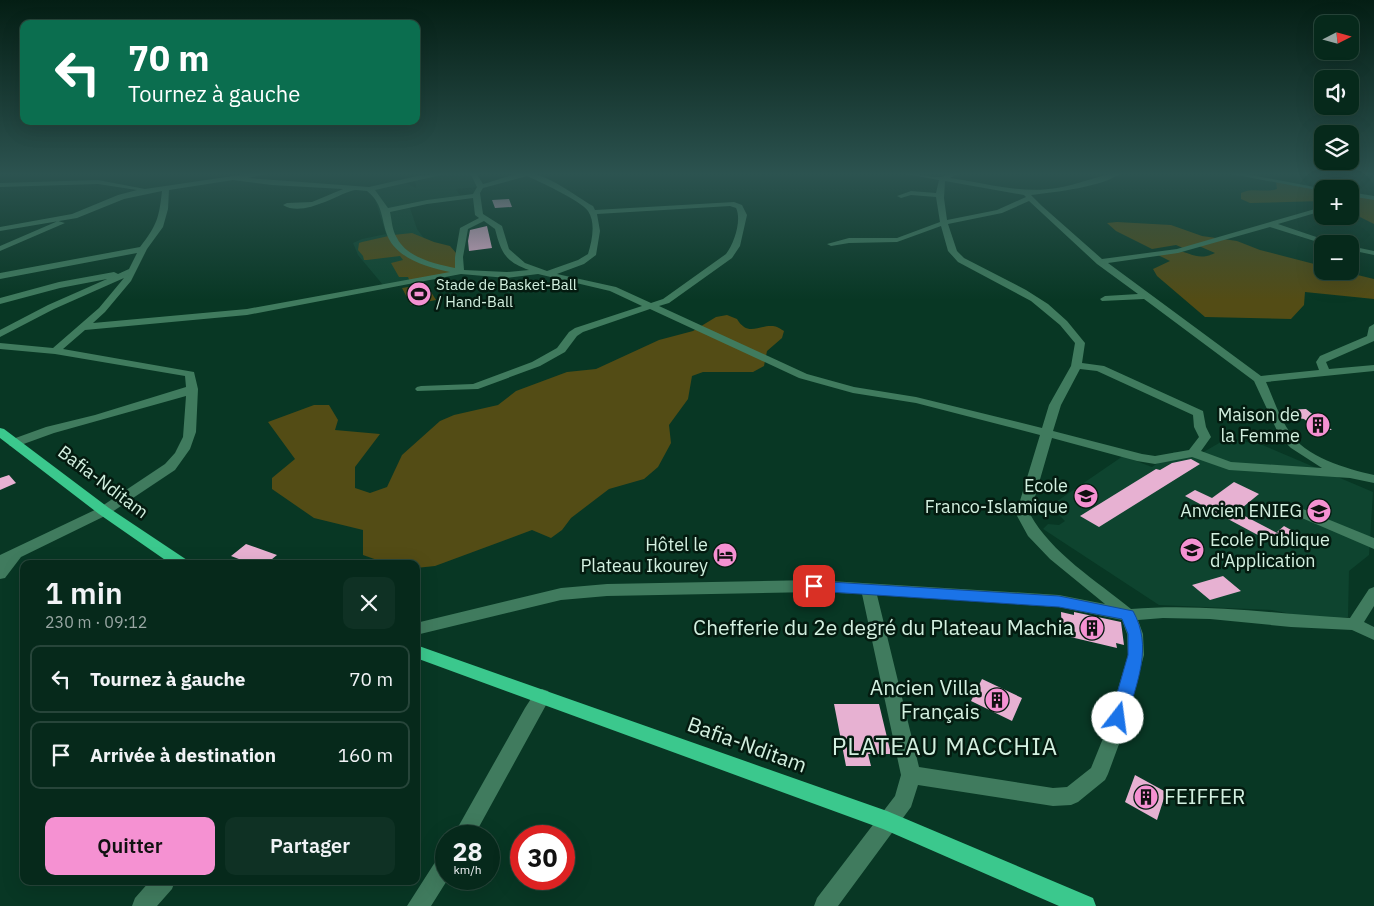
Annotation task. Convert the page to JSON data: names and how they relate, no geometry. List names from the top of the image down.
{
  "streets": {
    "main road": ["Bafia-Nditam"]
  },
  "districts": ["PLATEAU MACCHIA"],
  "places": {
    "sports": ["Stade de Basket-Ball / Hand-Ball"],
    "building": [
      "Maison de la Femme",
      "Chefferie du 2e degré du Plateau Machia",
      "Ancien Villa Français",
      "FEIFFER"
    ],
    "school or university": ["Ecole Franco-Islamique", "Anvcien ENIEG", "Ecole Publique d'Application"],
    "hotel": ["Hôtel le Plateau Ikourey"]
  },
  "north": "right",
  "page": {
    "map_buttons": ["+", "−"],
    "turn": ["70 m", "Tournez à gauche"],
    "heading": ["1 min", "230 m · 09:12"],
    "list": [
      {
        "name": "Tournez à gauche",
        "value": "70 m"
      },
      {
        "name": "Arrivée à destination",
        "value": "160 m"
      }
    ],
    "buttons": ["Quitter", "Partager"],
    "speed": "28 km/h",
    "limit": "30"
  }
}
